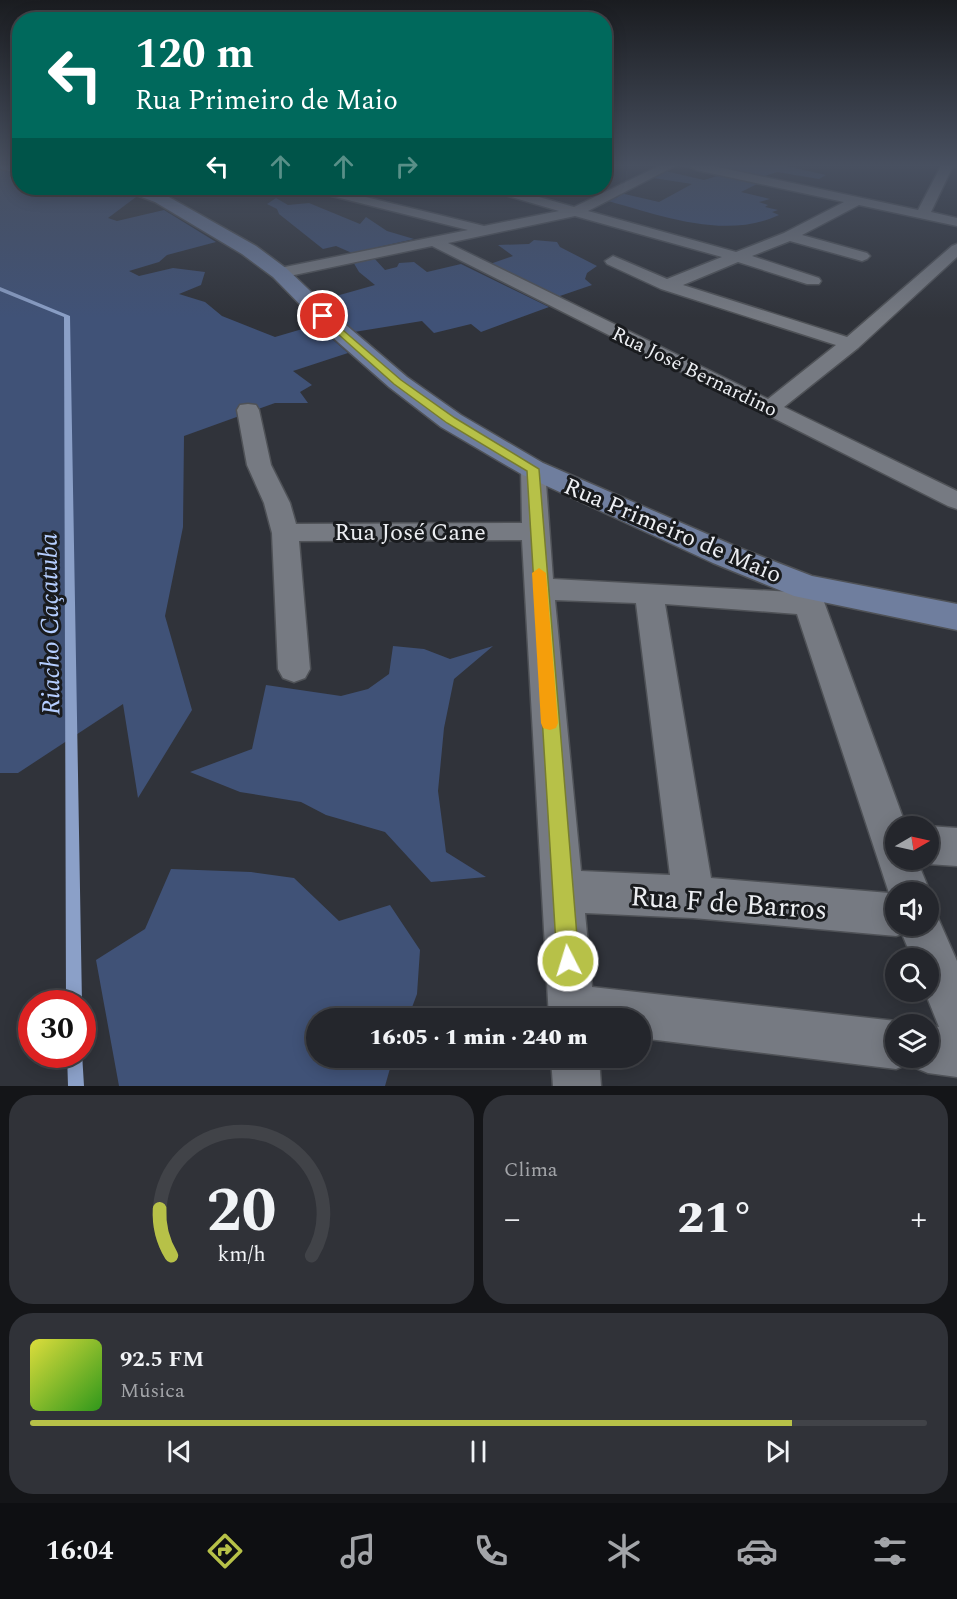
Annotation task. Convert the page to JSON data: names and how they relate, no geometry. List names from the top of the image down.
{
  "streets": {
    "street": [
      "Rua José Bernardino",
      "Rua Primeiro de Maio",
      "Rua José Cane",
      "Rua F de Barros"
    ]
  },
  "water": ["Riacho Caçatuba"],
  "north": "right",
  "page": {
    "turn": ["120 m", "Rua Primeiro de Maio"],
    "limit": "30",
    "trip": "16:05 · 1 min · 240 m",
    "tile": "Clima",
    "heat": ["−", "21°", "+"],
    "song": ["92.5 FM", "Música"],
    "tabs": "16:04",
    "gauge": ["20", "km/h"]
  }
}
